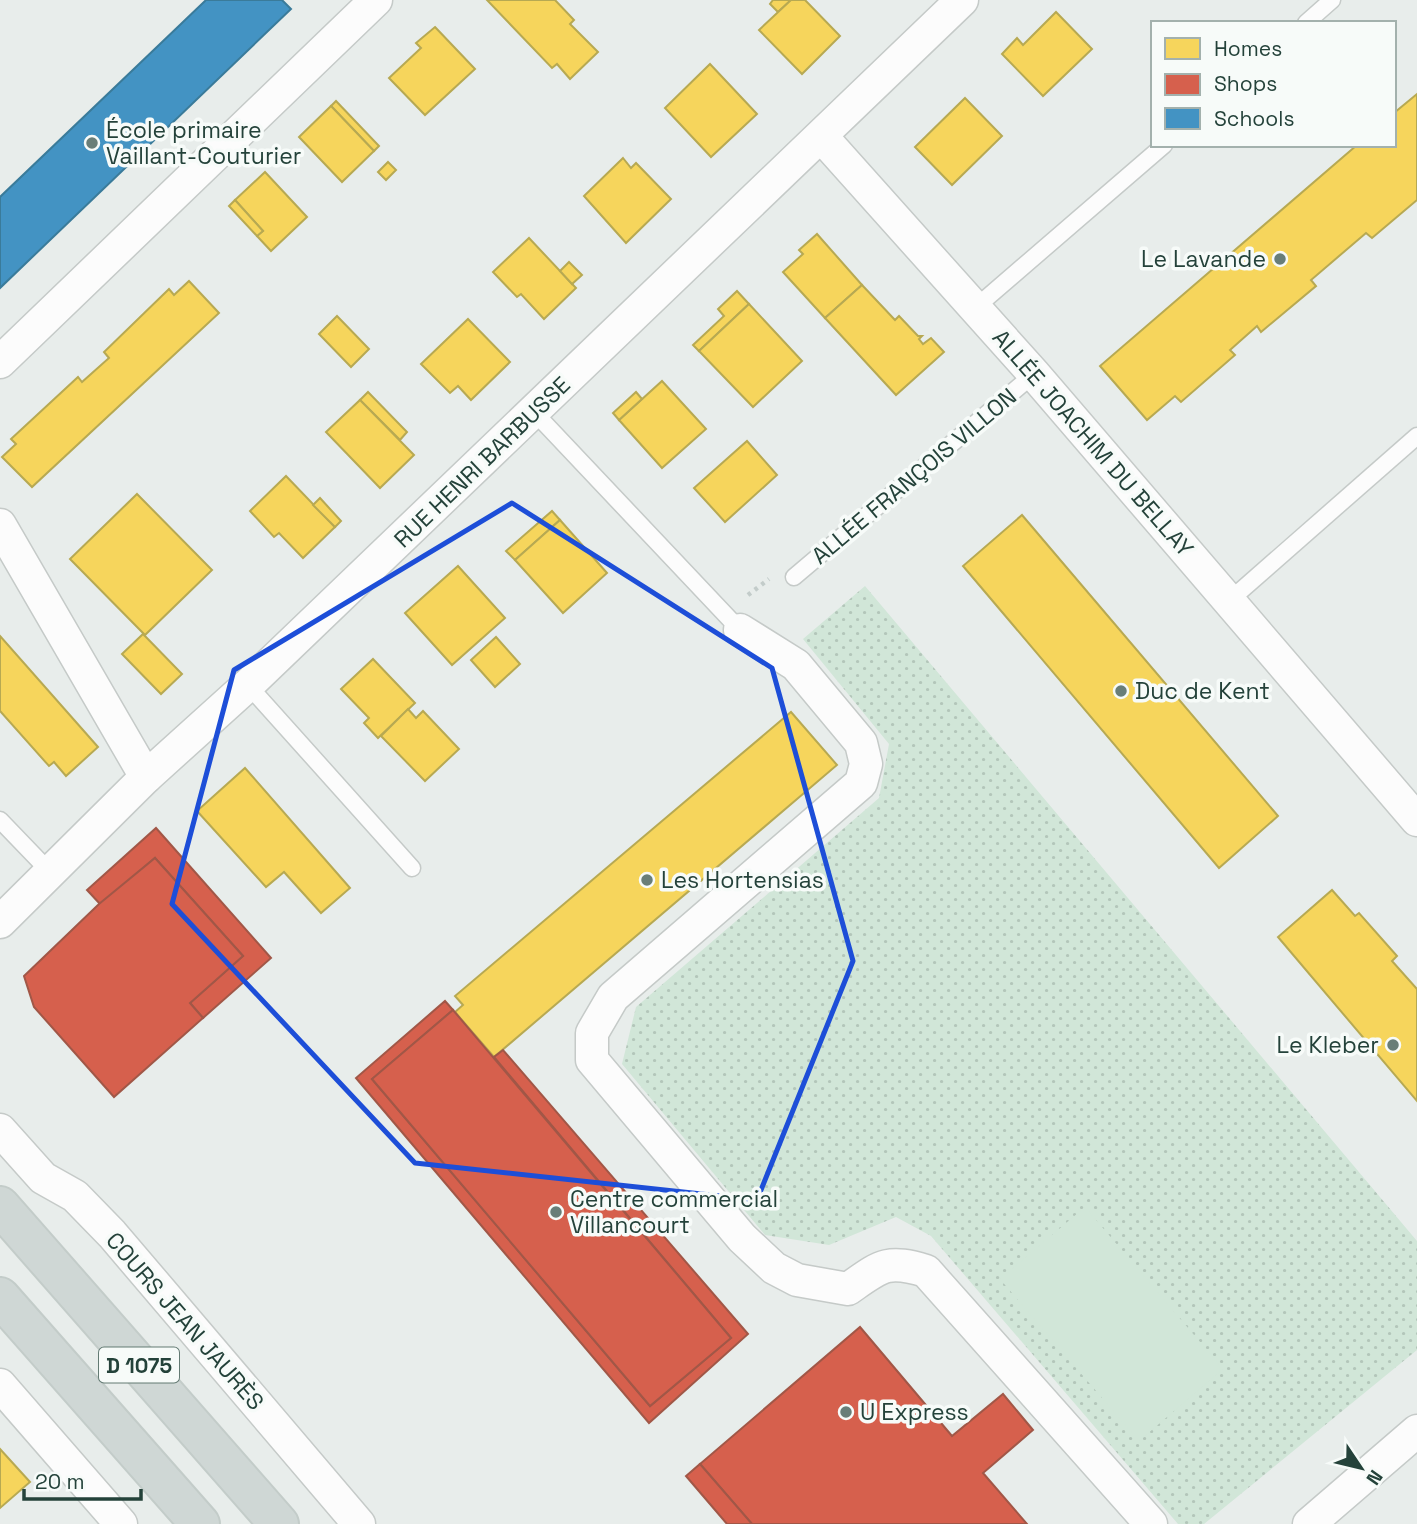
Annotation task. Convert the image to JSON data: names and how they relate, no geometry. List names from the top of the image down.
{
  "streets": {
    "main road": ["D 1075"],
    "street": ["ALLÉE JOACHIM DU BELLAY", "RUE HENRI BARBUSSE", "COURS JEAN JAURÈS"],
    "lane": ["ALLÉE FRANÇOIS VILLON"]
  },
  "crossings": [
    ["ALLÉE JOACHIM DU BELLAY", "RUE HENRI BARBUSSE"],
    ["ALLÉE JOACHIM DU BELLAY", "ALLÉE FRANÇOIS VILLON"]
  ],
  "places": [
    "École primaire Vaillant-Couturier",
    "Le Lavande",
    "Duc de Kent",
    "Les Hortensias",
    "Le Kleber",
    "Centre commercial Villancourt",
    "U Express"
  ],
  "legend": ["Homes", "Shops", "Schools"],
  "scale_bar": "20 m",
  "north": "bottom right"
}
